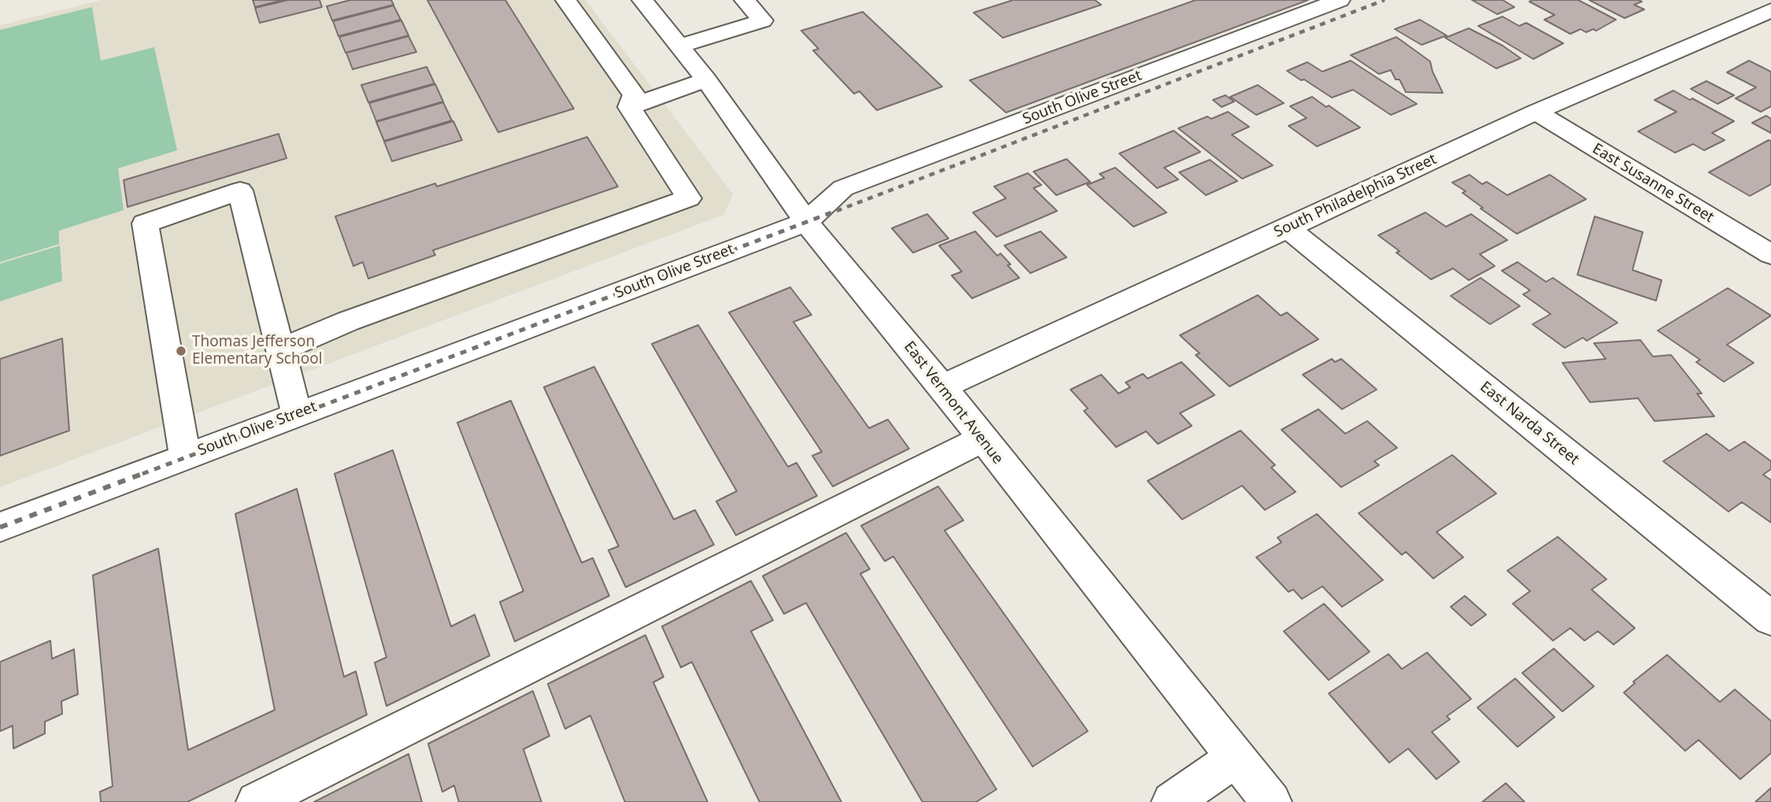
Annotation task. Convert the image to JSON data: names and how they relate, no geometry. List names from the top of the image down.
{
  "streets": {
    "street": [
      "South Olive Street",
      "East Susanne Street",
      "South Philadelphia Street",
      "East Vermont Avenue",
      "East Narda Street"
    ]
  },
  "crossings": [
    ["South Olive Street", "East Vermont Avenue"],
    ["East Susanne Street", "South Philadelphia Street"],
    ["South Philadelphia Street", "East Vermont Avenue"],
    ["South Philadelphia Street", "East Narda Street"]
  ],
  "places": ["Thomas Jefferson Elementary School"]
}
